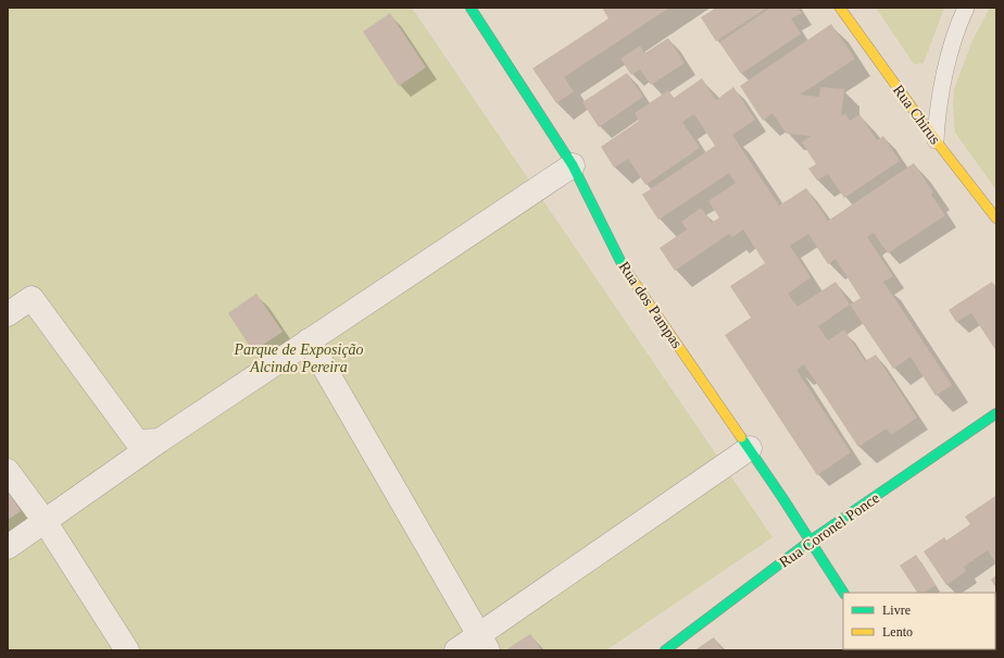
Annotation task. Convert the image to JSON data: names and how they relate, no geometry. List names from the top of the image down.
{
  "streets": {
    "street": ["Rua Chirus", "Rua dos Pampas", "Rua Coronel Ponce"]
  },
  "crossings": [
    ["Rua dos Pampas", "Rua Coronel Ponce"]
  ],
  "parks": ["Parque de Exposição Alcindo Pereira"],
  "legend": ["Livre", "Lento"]
}
